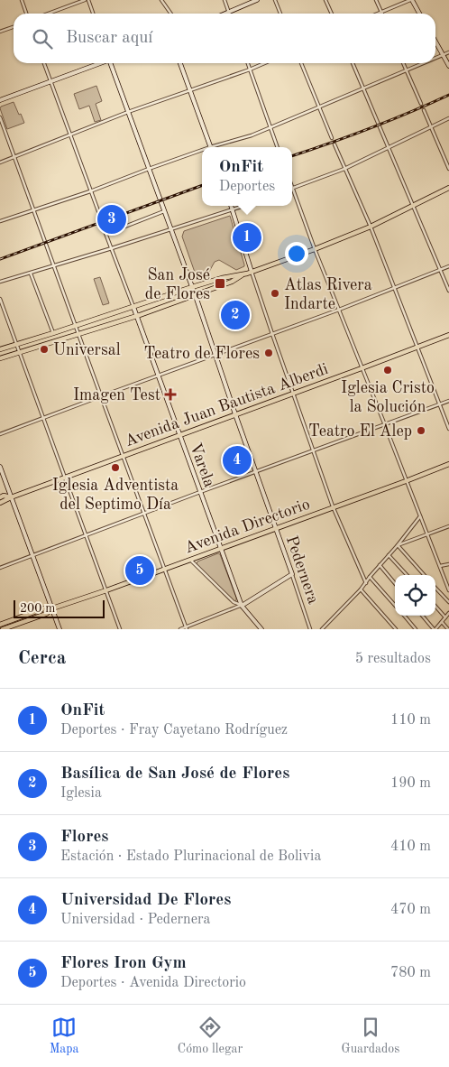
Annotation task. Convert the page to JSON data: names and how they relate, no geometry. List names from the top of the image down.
{
  "streets": {
    "main road": ["Avenida Juan Bautista Alberdi", "Avenida Directorio"],
    "street": ["Varela", "Pedernera"]
  },
  "crossings": [
    ["Avenida Juan Bautista Alberdi", "Varela"],
    ["Avenida Juan Bautista Alberdi", "Pedernera"],
    ["Varela", "Avenida Directorio"],
    ["Avenida Directorio", "Pedernera"]
  ],
  "places": {
    "transit": ["San José de Flores"],
    "other": [
      "Atlas Rivera Indarte",
      "Universal",
      "Teatro de Flores",
      "Iglesia Cristo la Solución",
      "Teatro El Alep",
      "Iglesia Adventista del Septimo Día"
    ],
    "health": ["Imagen Test"]
  },
  "scale_bar": "200 m",
  "page": {
    "search": "Buscar aquí",
    "popup": ["OnFit", "Deportes"],
    "pins": [
      "3",
      "1",
      "2",
      "4",
      "5"
    ],
    "scale": "200 m",
    "heading": ["Cerca", "5 resultados"],
    "list": [
      {
        "mark": "1",
        "name": "OnFit",
        "note": "Deportes · Fray Cayetano Rodríguez",
        "value": "110 m"
      },
      {
        "mark": "2",
        "name": "Basílica de San José de Flores",
        "note": "Iglesia",
        "value": "190 m"
      },
      {
        "mark": "3",
        "name": "Flores",
        "note": "Estación · Estado Plurinacional de Bolivia",
        "value": "410 m"
      },
      {
        "mark": "4",
        "name": "Universidad De Flores",
        "note": "Universidad · Pedernera",
        "value": "470 m"
      },
      {
        "mark": "5",
        "name": "Flores Iron Gym",
        "note": "Deportes · Avenida Directorio",
        "value": "780 m"
      }
    ],
    "nav": ["Mapa", "Cómo llegar", "Guardados"]
  }
}
